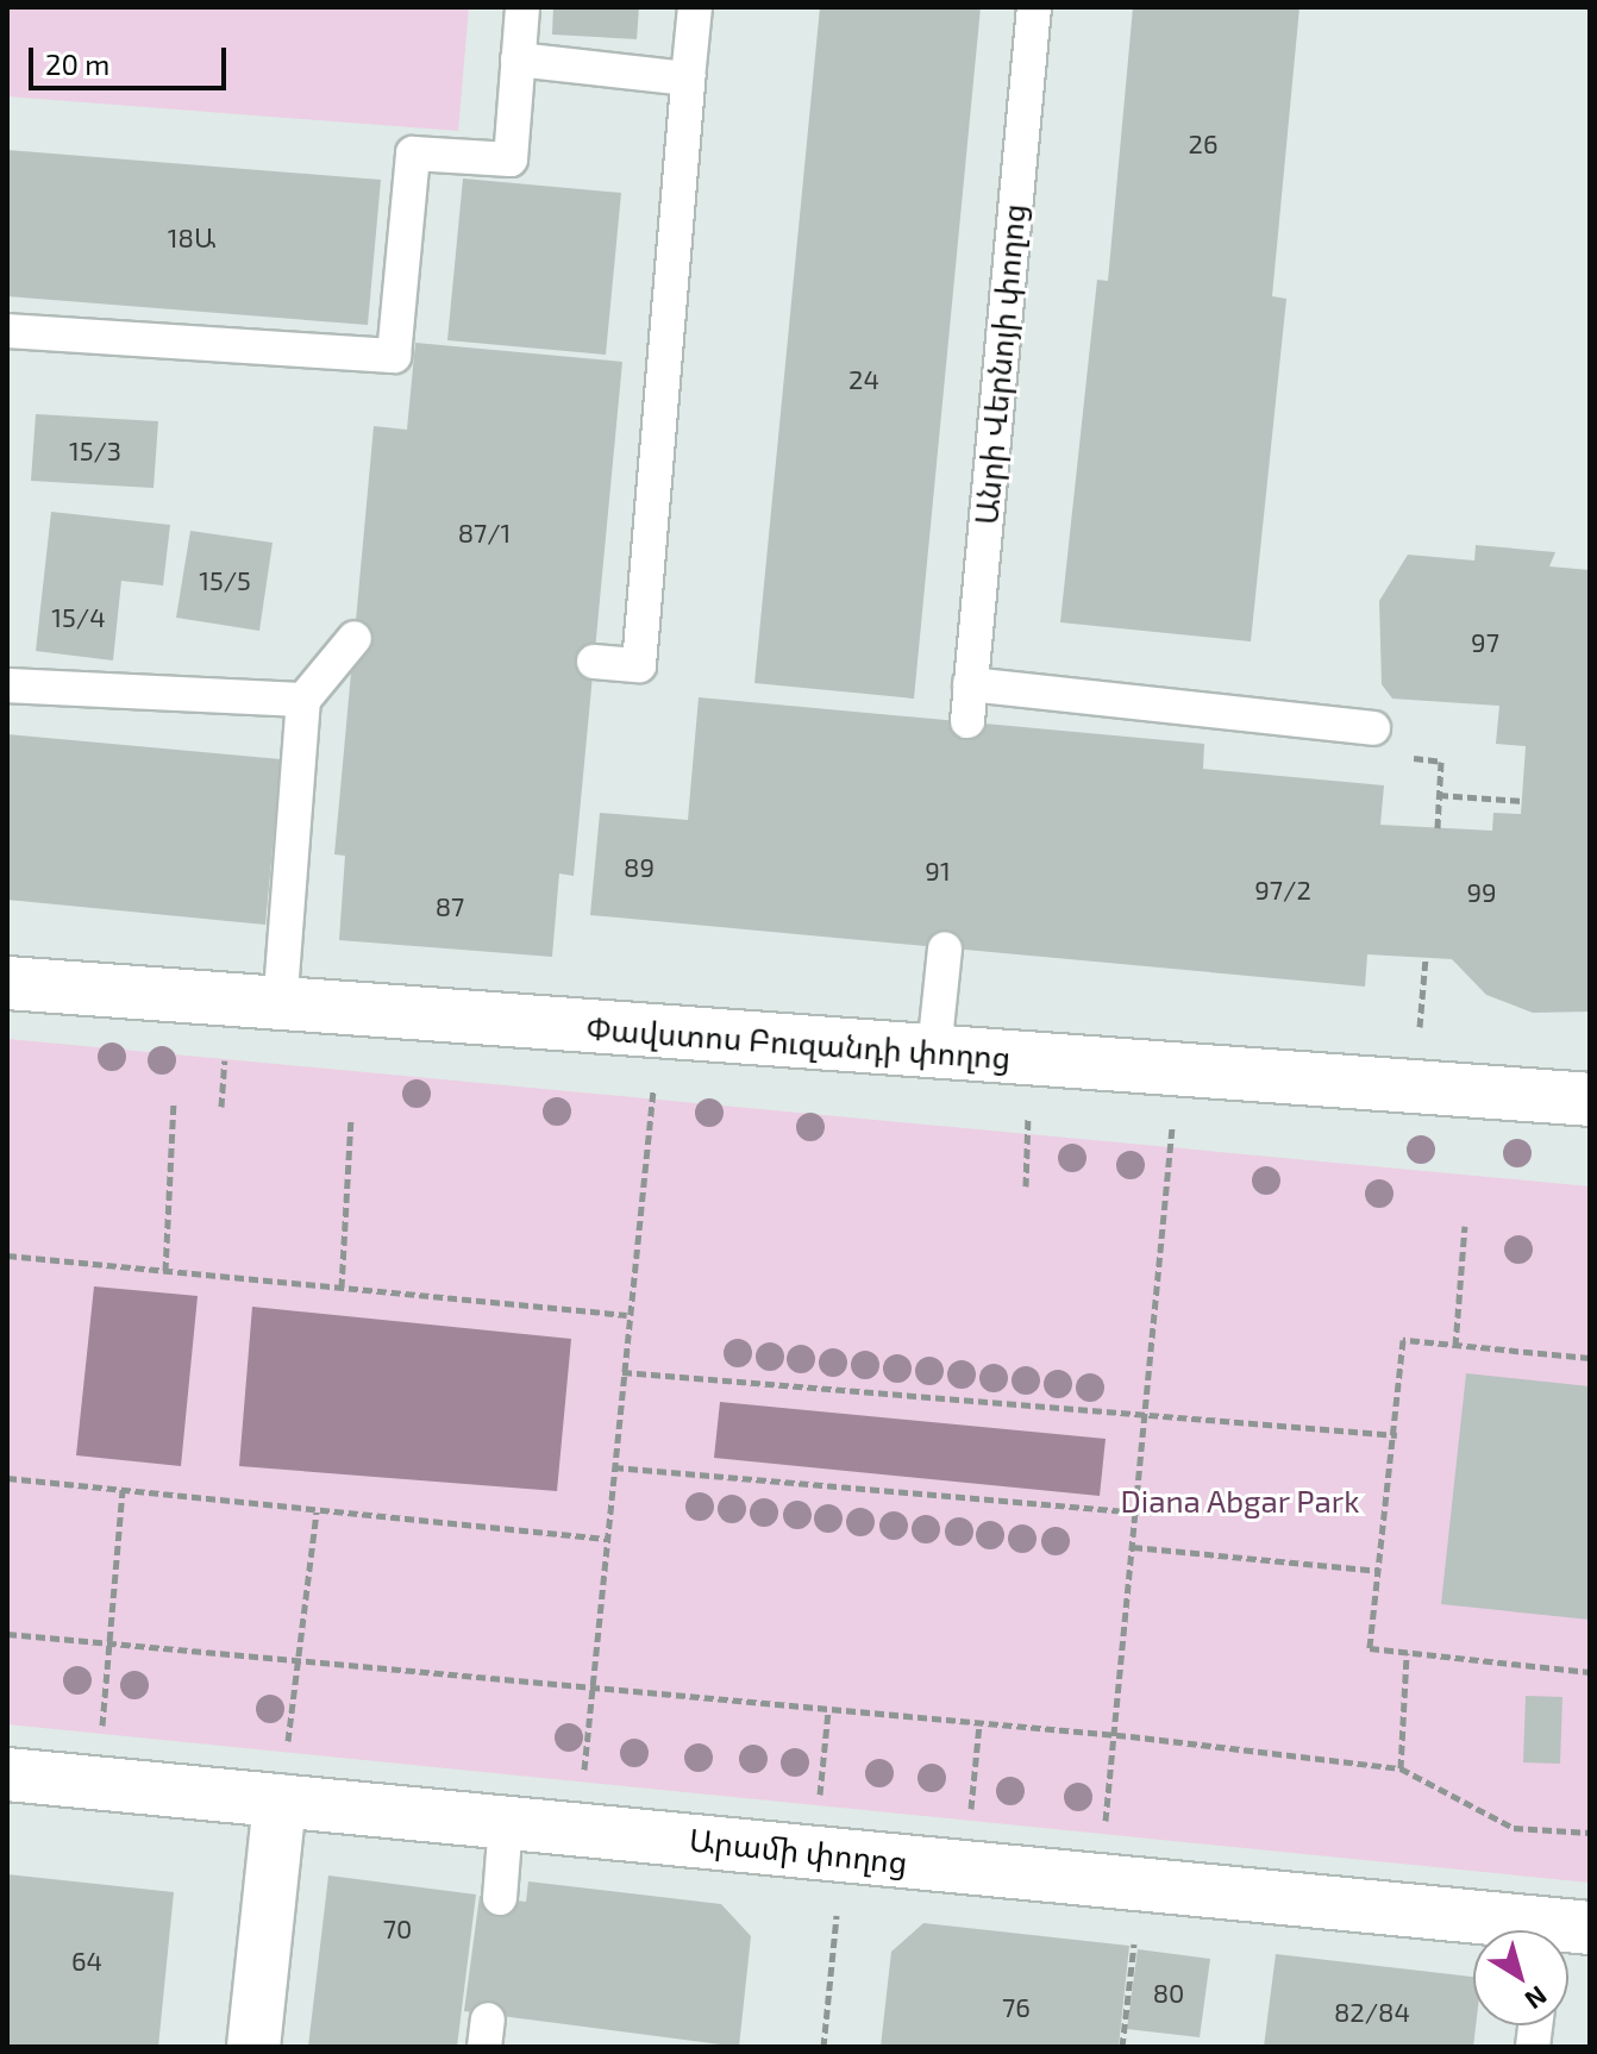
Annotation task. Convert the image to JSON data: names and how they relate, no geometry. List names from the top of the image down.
{
  "streets": {
    "street": ["Փավստոս Բուզանդի փողոց", "Արամի փողոց"],
    "lane": ["Անրի Վերնոյի փողոց"]
  },
  "parks": ["Diana Abgar Park"],
  "house_numbers": [
    "26",
    "18Ա",
    "24",
    "15/3",
    "87/1",
    "15/5",
    "15/4",
    "97",
    "89",
    "91",
    "97/2",
    "99",
    "87",
    "70",
    "64",
    "80",
    "76",
    "82/84"
  ],
  "scale_bar": "20 m",
  "north": "bottom right"
}
